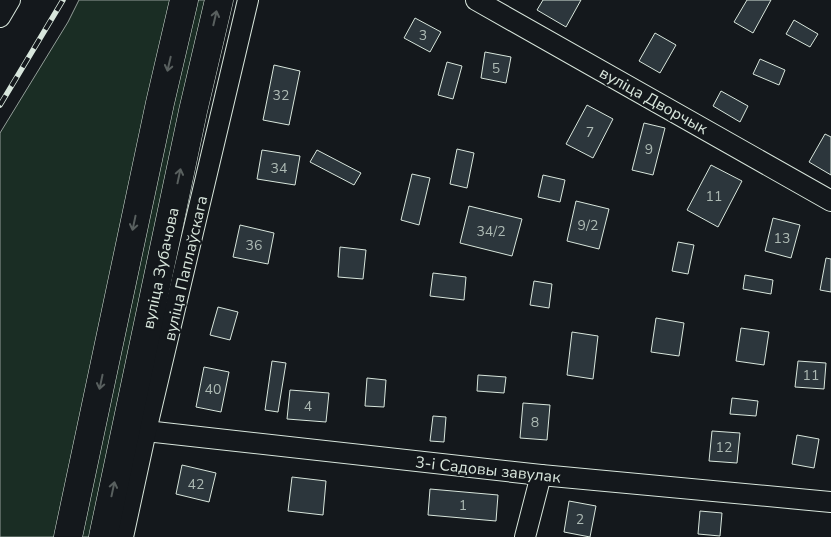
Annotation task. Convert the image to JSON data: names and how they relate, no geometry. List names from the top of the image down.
{
  "streets": {
    "highway": ["вуліца Зубачова"],
    "street": ["вуліца Дворчык", "вуліца Паплаўскага", "3-і Садовы завулак"]
  },
  "crossings": [
    ["вуліца Паплаўскага", "3-і Садовы завулак"]
  ],
  "house_numbers": [
    "3",
    "5",
    "32",
    "7",
    "9",
    "34",
    "11",
    "9/2",
    "34/2",
    "13",
    "36",
    "11",
    "40",
    "4",
    "8",
    "12",
    "42",
    "1",
    "2"
  ]
}
